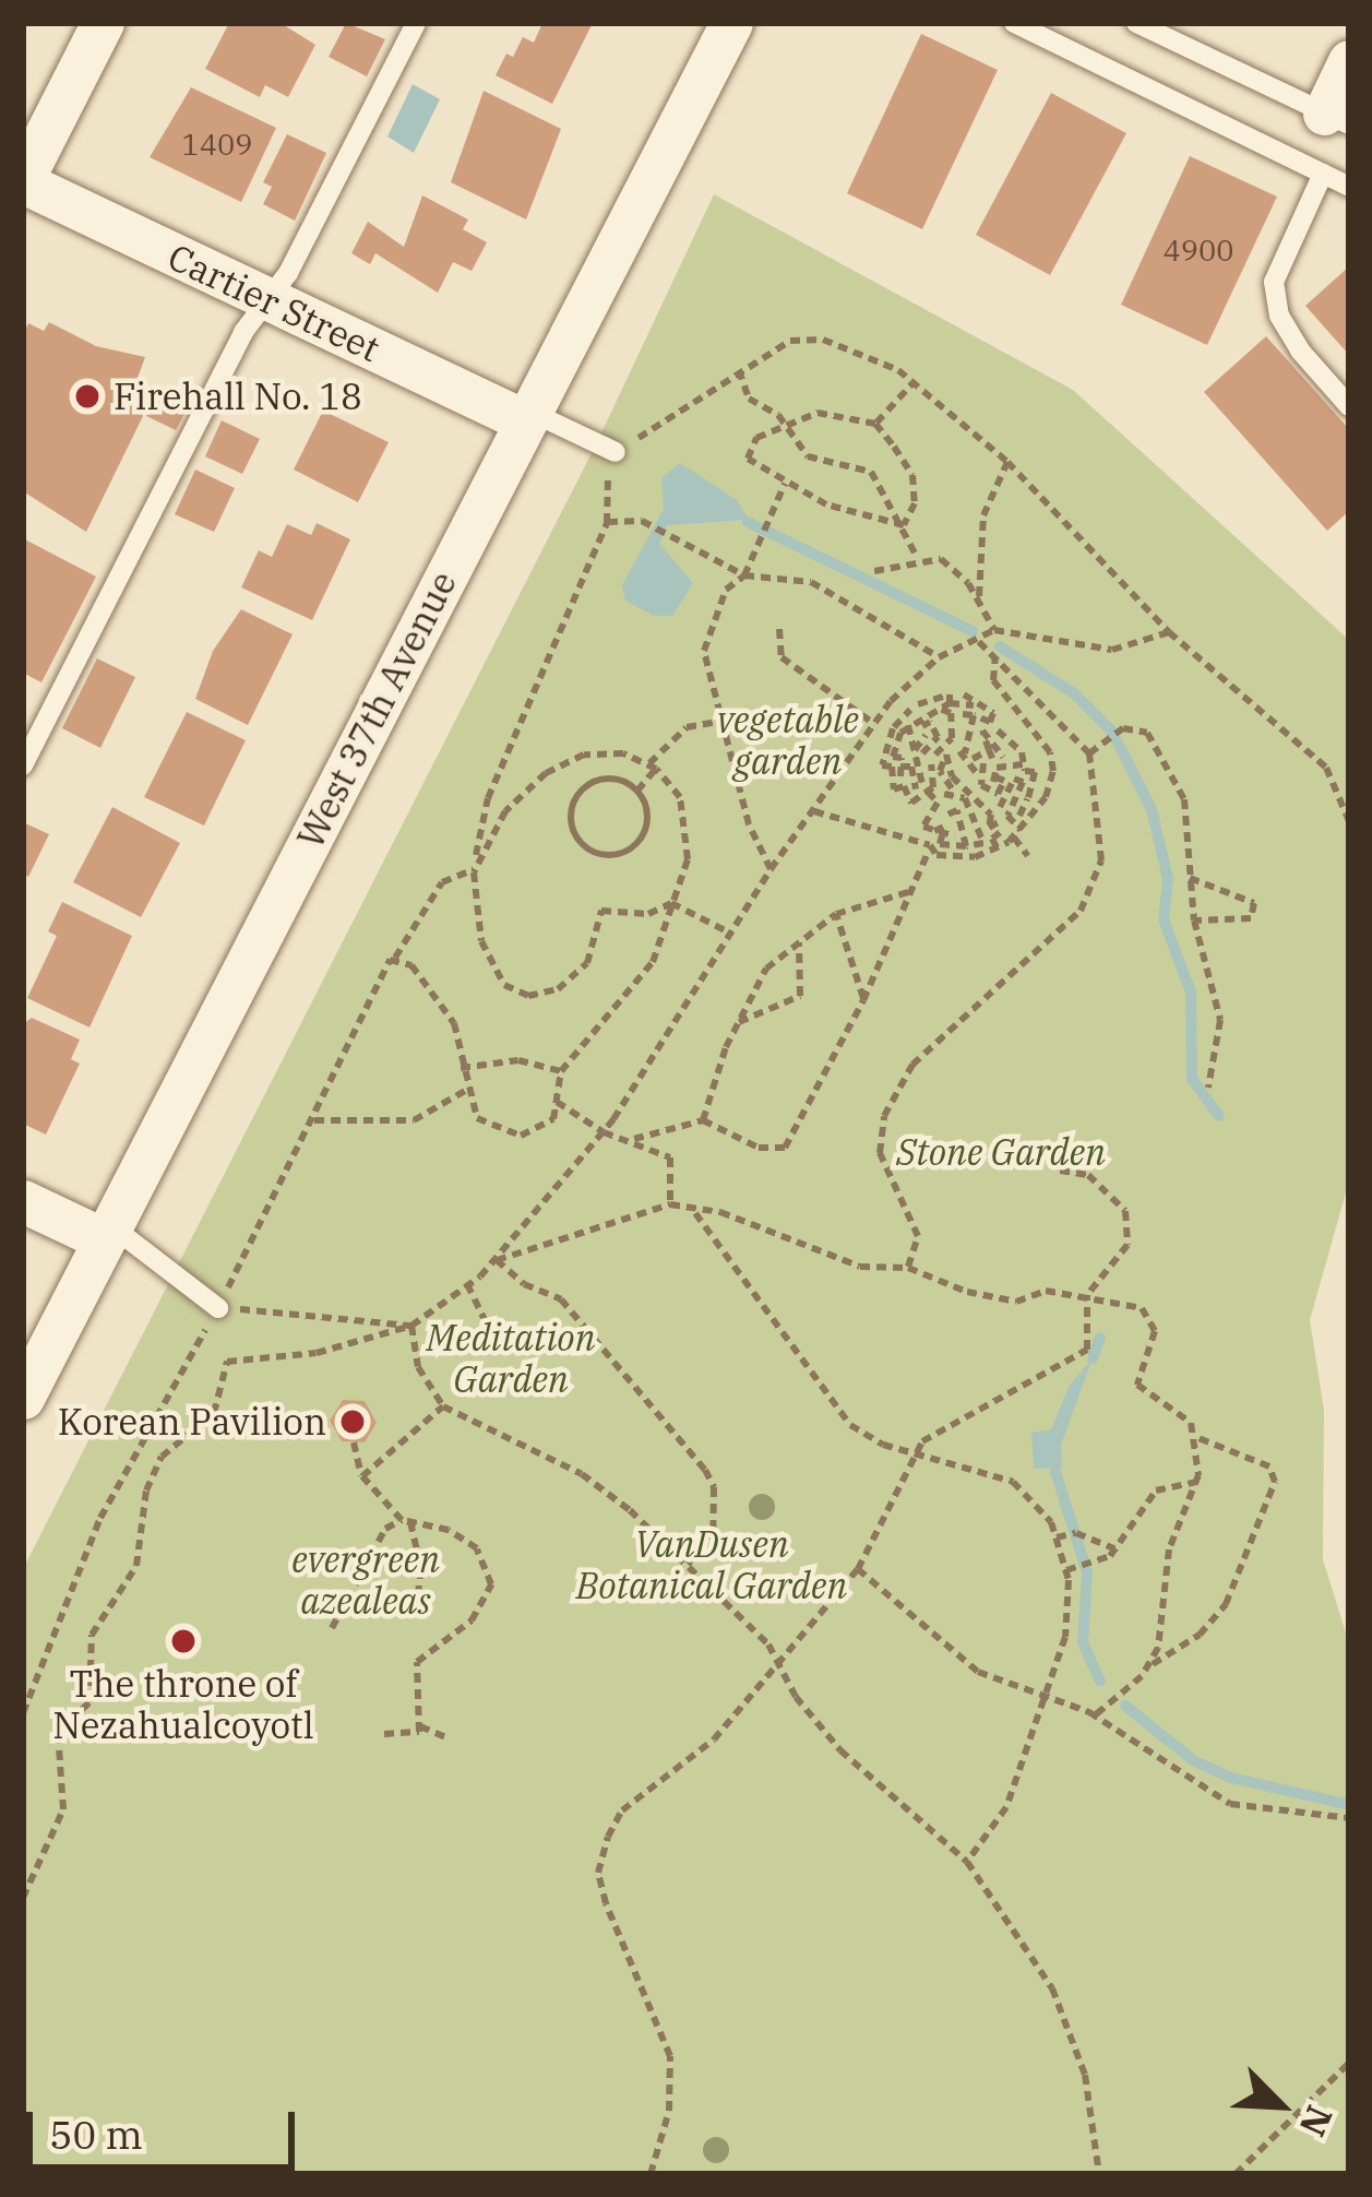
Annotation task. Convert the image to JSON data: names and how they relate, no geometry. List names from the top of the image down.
{
  "streets": {
    "street": ["Cartier Street", "West 37th Avenue"]
  },
  "crossings": [
    ["Cartier Street", "West 37th Avenue"]
  ],
  "parks": [
    "vegetable garden",
    "Stone Garden",
    "Meditation Garden",
    "VanDusen Botanical Garden",
    "evergreen azealeas"
  ],
  "places": ["Firehall No. 18", "Korean Pavilion", "The throne of Nezahualcoyotl"],
  "house_numbers": ["1409", "4900"],
  "scale_bar": "50 m",
  "north": "bottom right"
}
